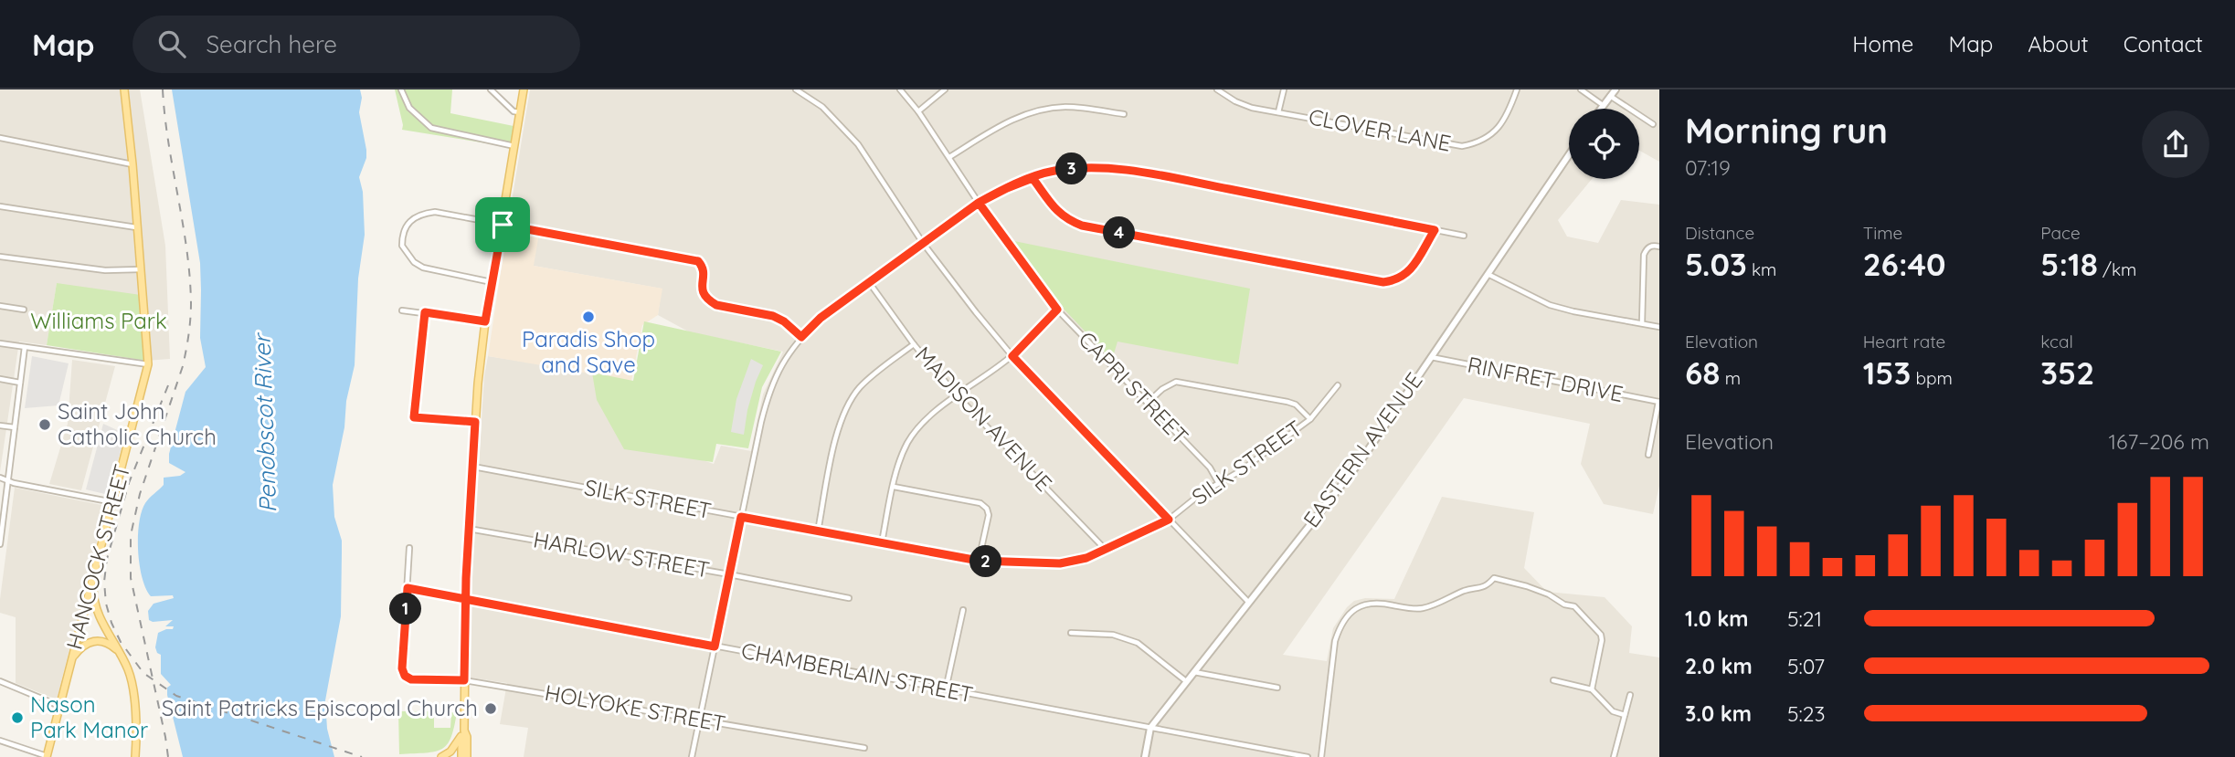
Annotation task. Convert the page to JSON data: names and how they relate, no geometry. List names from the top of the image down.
{
  "streets": {
    "main road": ["HANCOCK STREET"],
    "street": [
      "CLOVER LANE",
      "RINFRET DRIVE",
      "CAPRI STREET",
      "MADISON AVENUE",
      "EASTERN AVENUE",
      "SILK STREET",
      "HARLOW STREET",
      "CHAMBERLAIN STREET",
      "HOLYOKE STREET"
    ]
  },
  "crossings": [
    ["RINFRET DRIVE", "EASTERN AVENUE"],
    ["CAPRI STREET", "SILK STREET"],
    ["MADISON AVENUE", "SILK STREET"],
    ["EASTERN AVENUE", "CHAMBERLAIN STREET"],
    ["CHAMBERLAIN STREET", "HOLYOKE STREET"]
  ],
  "water": ["Penobscot River"],
  "parks": ["Williams Park"],
  "places": [
    "Paradis Shop and Save",
    "Saint John Catholic Church",
    "Saint Patricks Episcopal Church",
    "Nason Park Manor"
  ],
  "page": {
    "header": "Map",
    "search": "Search here",
    "nav": [
      "Home",
      "Map",
      "About",
      "Contact"
    ],
    "heading": ["Morning run", "07:19"],
    "pins": [
      "3",
      "4",
      "2",
      "1"
    ],
    "stats": [
      ["Distance", "5.03 km"],
      ["Time", "26:40"],
      ["Pace", "5:18 /km"],
      ["Elevation", "68 m"],
      ["Heart rate", "153 bpm"],
      ["kcal", "352"]
    ],
    "chart": ["Elevation", "167–206 m"],
    "list": [
      {
        "name": "1.0 km",
        "note": "5:21"
      },
      {
        "name": "2.0 km",
        "note": "5:07"
      },
      {
        "name": "3.0 km",
        "note": "5:23"
      }
    ]
  }
}
